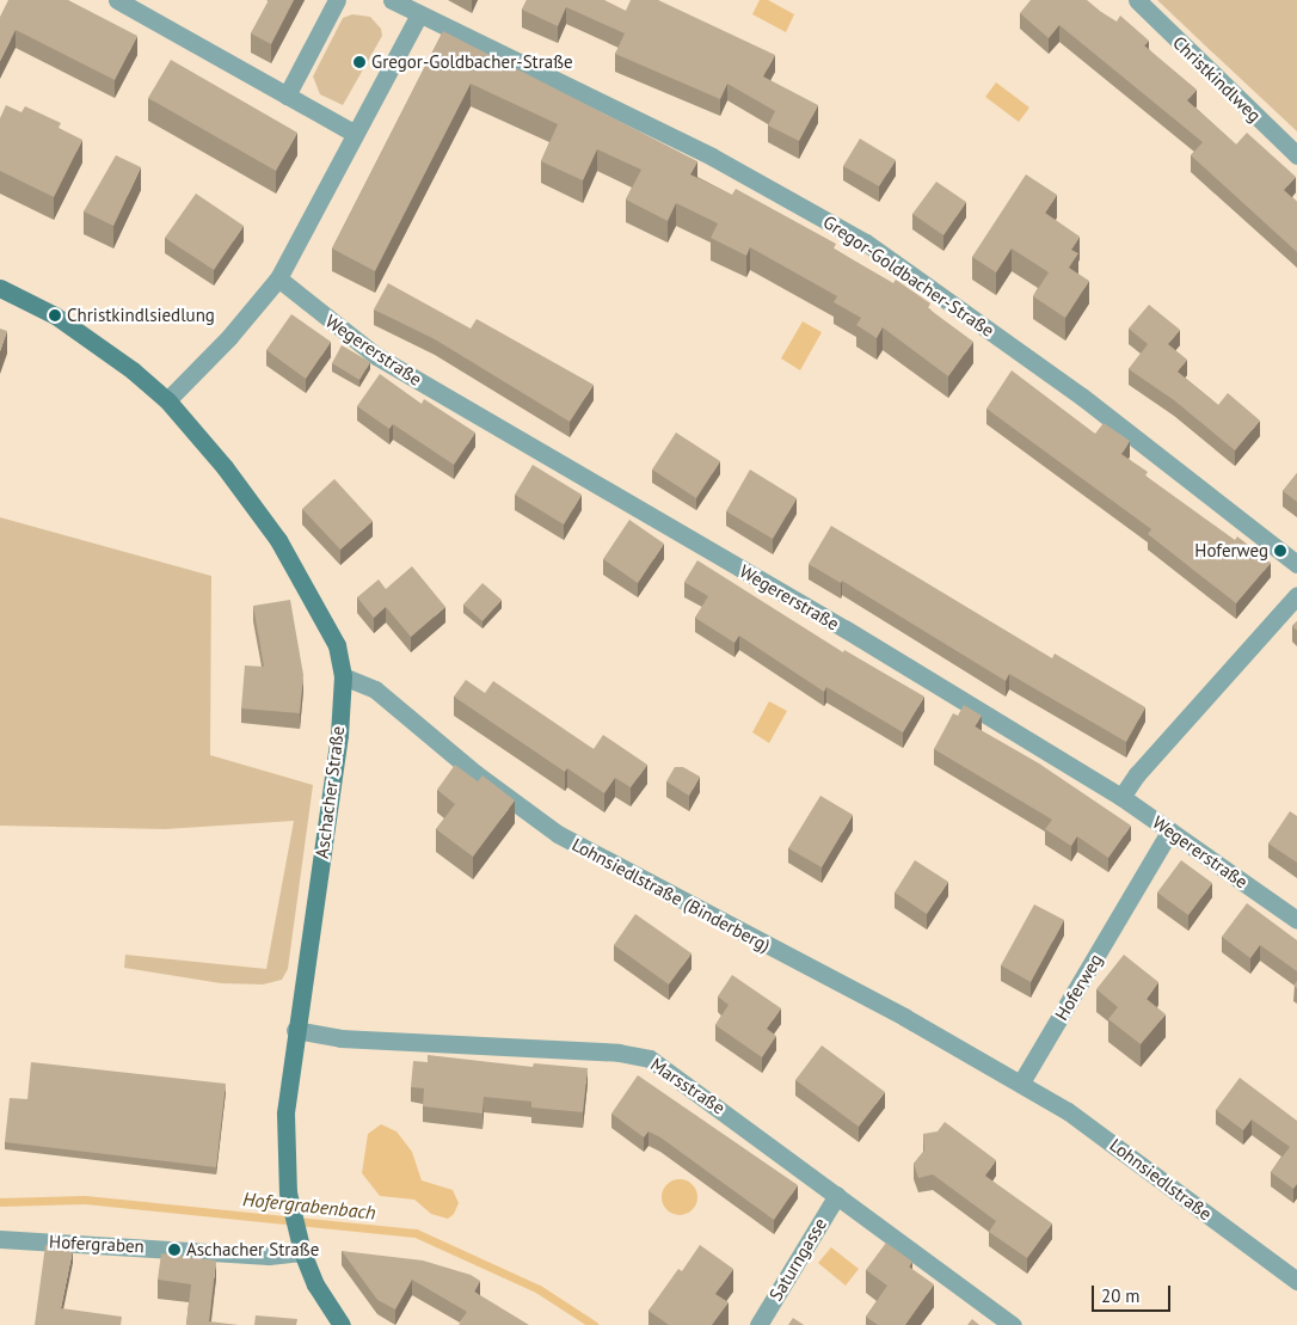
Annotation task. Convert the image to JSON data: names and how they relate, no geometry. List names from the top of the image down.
{
  "streets": {
    "street": [
      "Christkindlweg",
      "Gregor-Goldbacher-Straße",
      "Wegererstraße",
      "Aschacher Straße",
      "Lohnsiedlstraße (Binderberg)",
      "Hoferweg",
      "Marsstraße",
      "Lohnsiedlstraße",
      "Hofergraben",
      "Saturngasse"
    ]
  },
  "crossings": [
    ["Wegererstraße", "Hoferweg"],
    ["Aschacher Straße", "Lohnsiedlstraße (Binderberg)"],
    ["Aschacher Straße", "Marsstraße"],
    ["Aschacher Straße", "Hofergraben"],
    ["Lohnsiedlstraße (Binderberg)", "Hoferweg"],
    ["Lohnsiedlstraße (Binderberg)", "Lohnsiedlstraße"],
    ["Hoferweg", "Lohnsiedlstraße"],
    ["Marsstraße", "Saturngasse"]
  ],
  "water": ["Hofergrabenbach"],
  "places": [
    "Gregor-Goldbacher-Straße",
    "Christkindlsiedlung",
    "Hoferweg",
    "Aschacher Straße"
  ],
  "scale_bar": "20 m"
}
